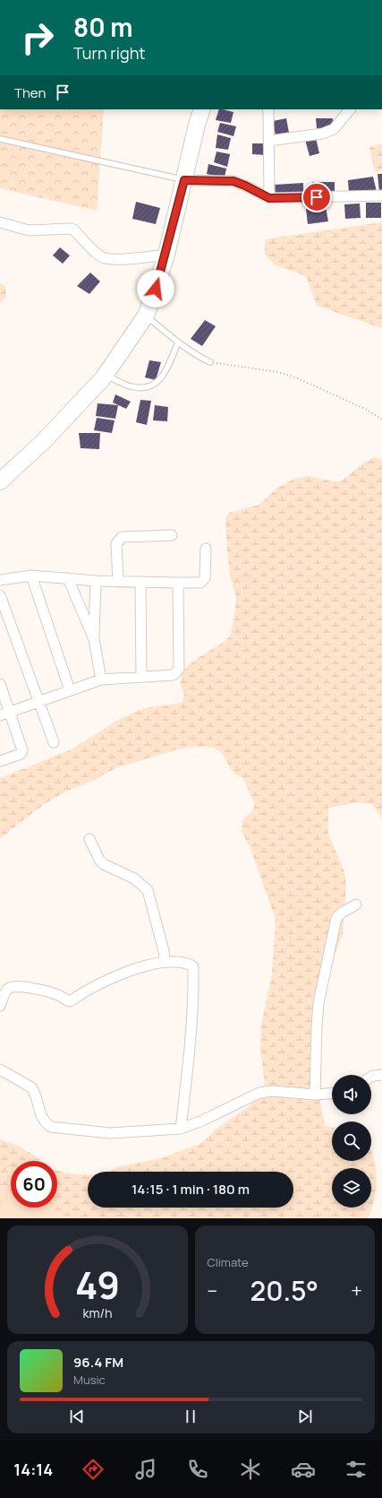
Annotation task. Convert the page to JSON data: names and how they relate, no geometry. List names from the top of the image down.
{
  "page": {
    "turn": ["80 m", "Turn right"],
    "then": "Then",
    "limit": "60",
    "trip": "14:15 · 1 min · 180 m",
    "tile": "Climate",
    "heat": ["−", "20.5°", "+"],
    "song": ["96.4 FM", "Music"],
    "tabs": "14:14",
    "gauge": ["49", "km/h"]
  }
}
